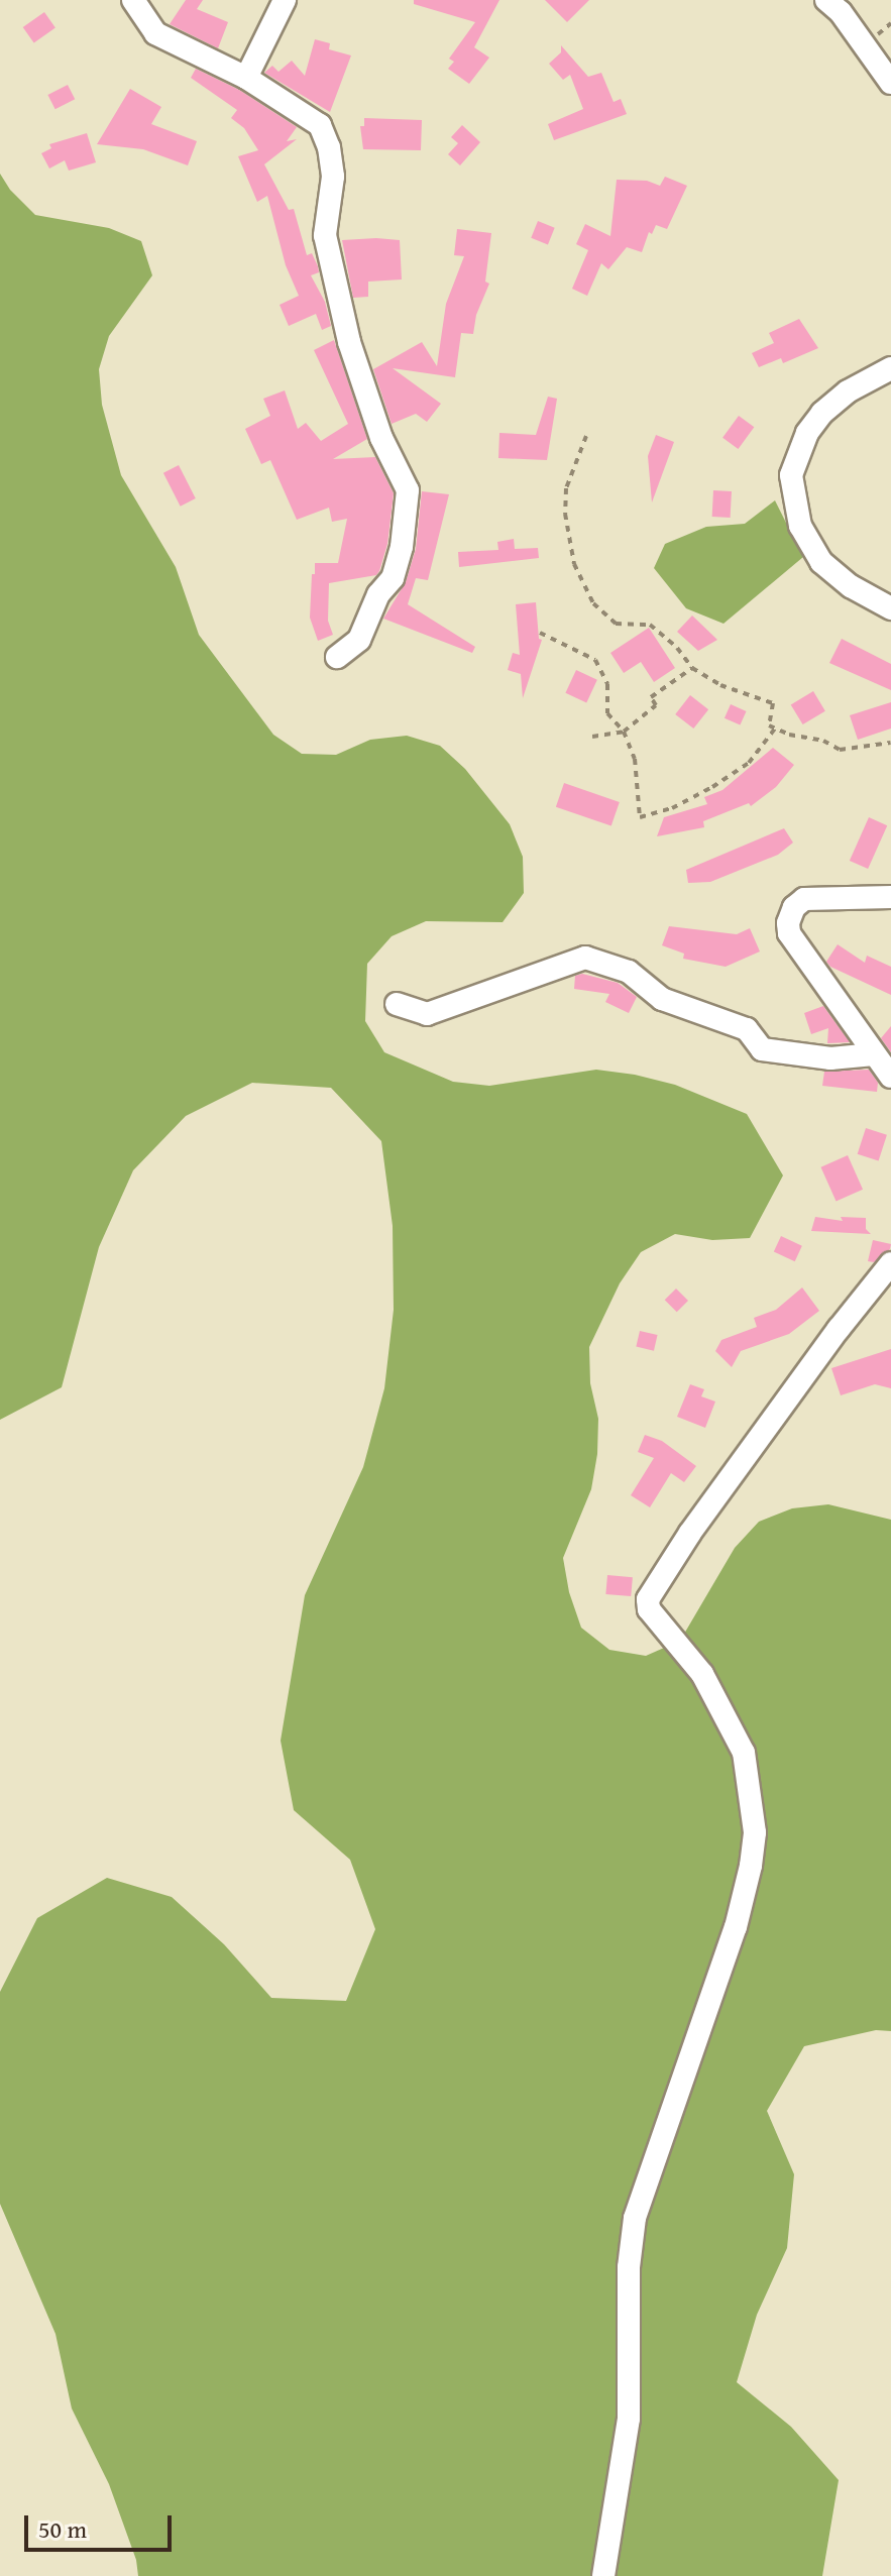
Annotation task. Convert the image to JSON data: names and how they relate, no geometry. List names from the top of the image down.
{
  "scale_bar": "50 m"
}
